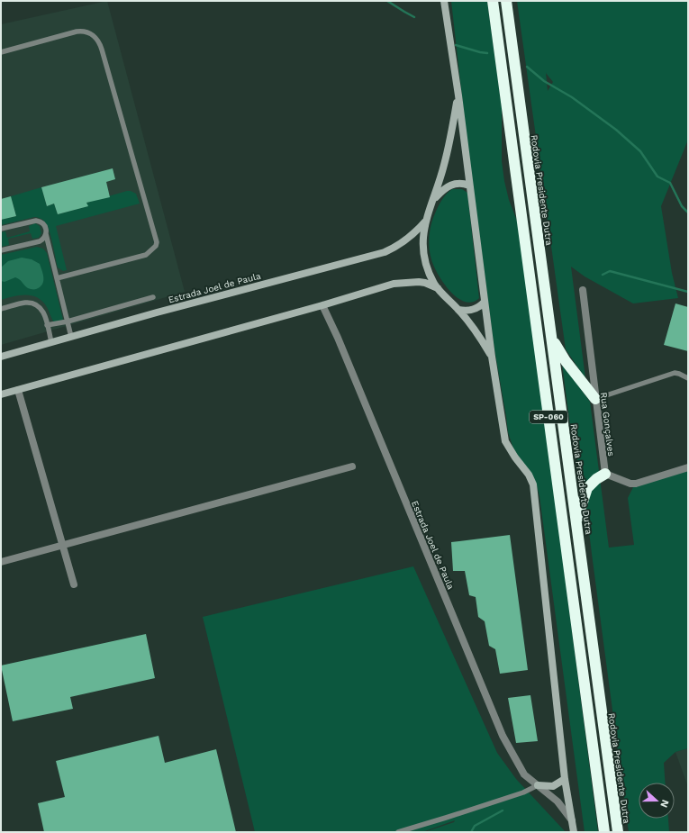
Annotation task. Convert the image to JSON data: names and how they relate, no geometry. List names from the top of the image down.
{
  "streets": {
    "highway": ["Rodovia Presidente Dutra", "SP-060"],
    "main road": ["Estrada Joel de Paula"],
    "street": ["Rua Gonçalves"]
  },
  "north": "right"
}
